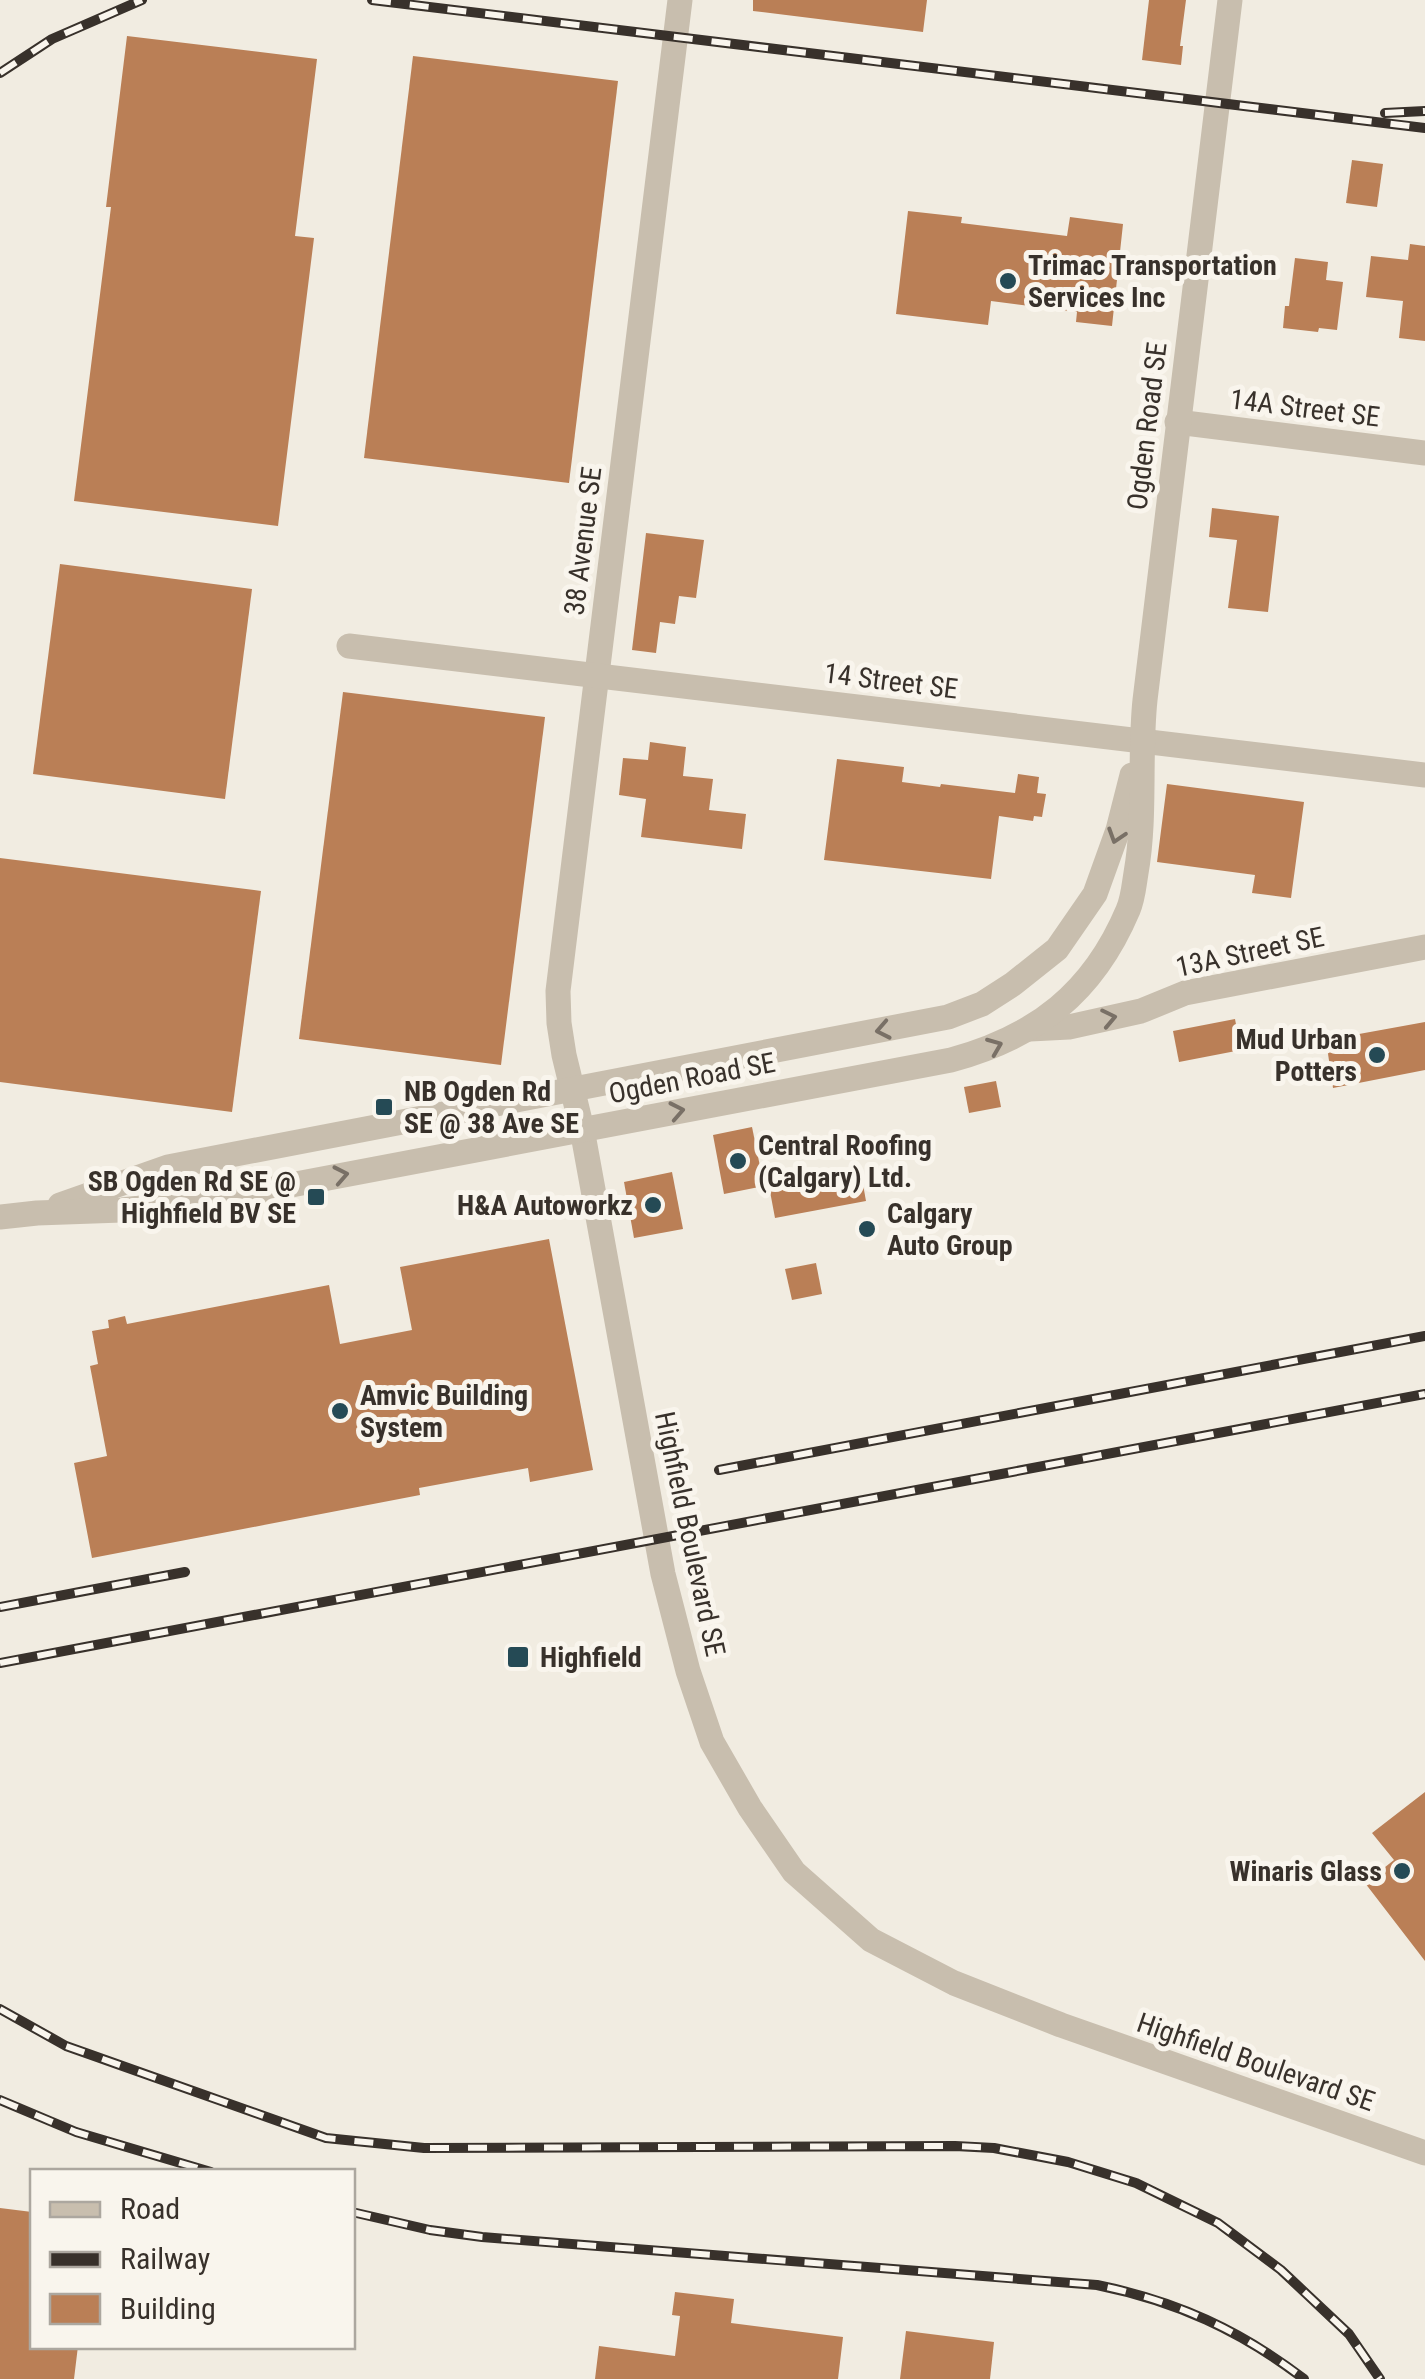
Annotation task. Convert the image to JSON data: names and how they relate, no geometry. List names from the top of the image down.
{
  "streets": {
    "street": [
      "14A Street SE",
      "Ogden Road SE",
      "38 Avenue SE",
      "14 Street SE",
      "13A Street SE",
      "Highfield Boulevard SE"
    ]
  },
  "crossings": [
    ["14A Street SE", "Ogden Road SE"],
    ["Ogden Road SE", "38 Avenue SE"],
    ["Ogden Road SE", "14 Street SE"],
    ["Ogden Road SE", "13A Street SE"],
    ["Ogden Road SE", "Highfield Boulevard SE"],
    ["38 Avenue SE", "14 Street SE"],
    ["38 Avenue SE", "Highfield Boulevard SE"]
  ],
  "one_way": ["13A Street SE"],
  "places": {
    "other": [
      "Trimac Transportation Services Inc",
      "Mud Urban Potters",
      "Central Roofing (Calgary) Ltd.",
      "H&A Autoworkz",
      "Calgary Auto Group",
      "Amvic Building System",
      "Winaris Glass"
    ],
    "transit": ["NB Ogden Rd SE @ 38 Ave SE", "SB Ogden Rd SE @ Highfield BV SE", "Highfield"]
  },
  "legend": ["Road", "Railway", "Building"]
}
